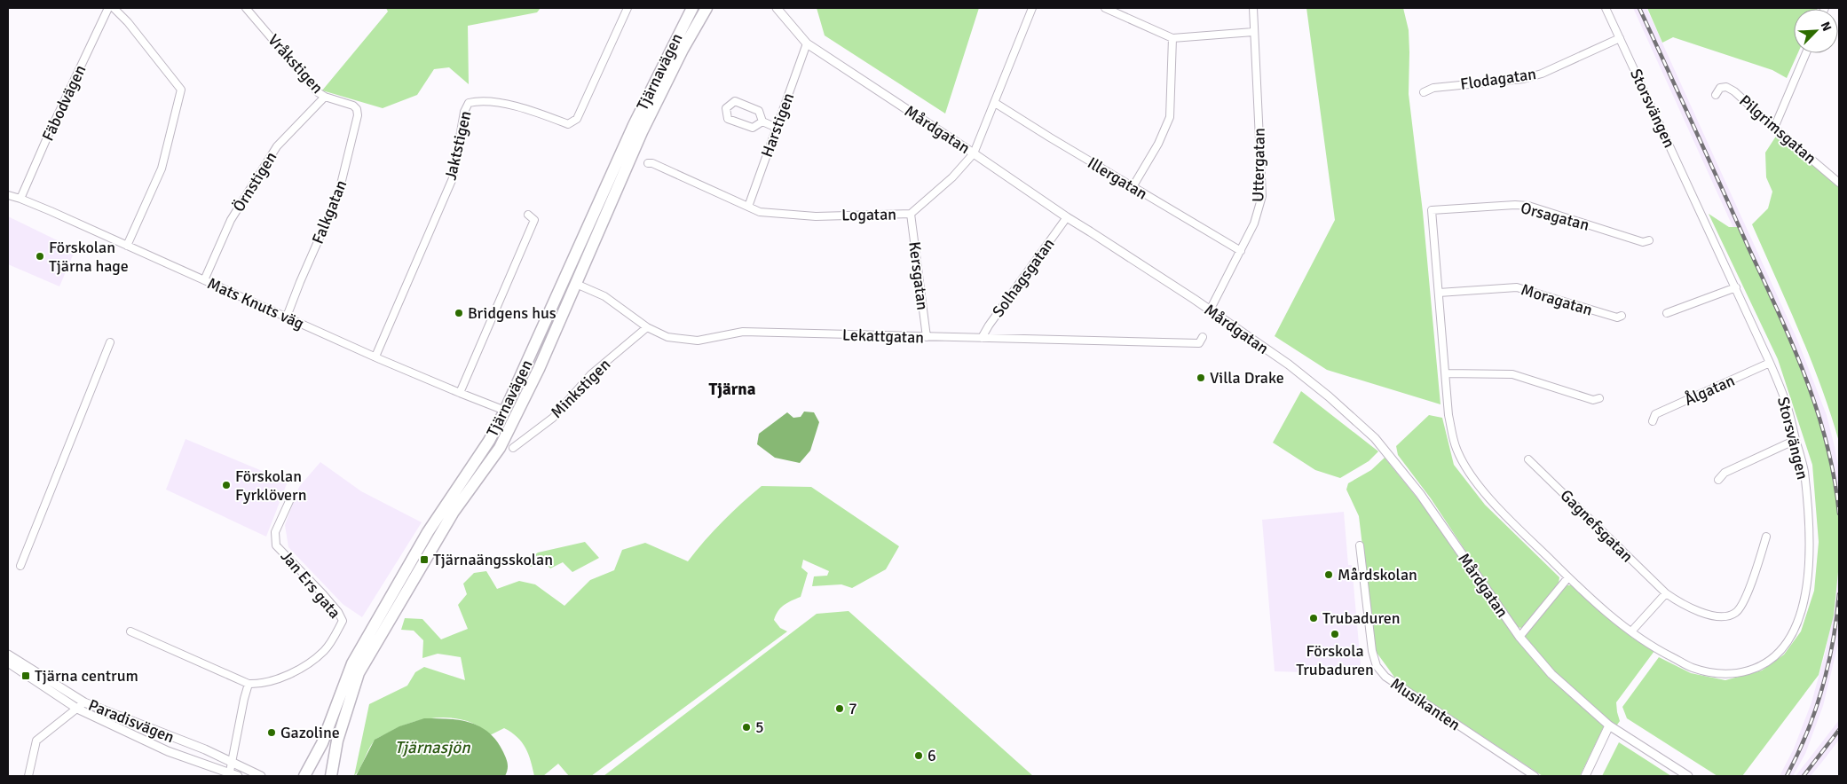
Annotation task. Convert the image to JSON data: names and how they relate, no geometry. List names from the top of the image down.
{
  "streets": {
    "highway": ["Tjärnavägen"],
    "street": [
      "Vråkstigen",
      "Flodagatan",
      "Fäbodvägen",
      "Storsvängen",
      "Harstigen",
      "Mårdgatan",
      "Pilgrimsgatan",
      "Jaktstigen",
      "Uttergatan",
      "Illergatan",
      "Örnstigen",
      "Falkgatan",
      "Logatan",
      "Orsagatan",
      "Kersgatan",
      "Solhagsgatan",
      "Moragatan",
      "Mats Knuts väg",
      "Lekattgatan",
      "Minkstigen",
      "Ålgatan",
      "Gagnefsgatan",
      "Jan Ers gata",
      "Musikanten",
      "Paradisvägen"
    ]
  },
  "crossings": [
    ["Vråkstigen", "Örnstigen"],
    ["Vråkstigen", "Falkgatan"],
    ["Tjärnavägen", "Mats Knuts väg"],
    ["Tjärnavägen", "Lekattgatan"],
    ["Flodagatan", "Storsvängen"],
    ["Fäbodvägen", "Mats Knuts väg"],
    ["Storsvängen", "Orsagatan"],
    ["Storsvängen", "Moragatan"],
    ["Storsvängen", "Ålgatan"],
    ["Harstigen", "Mårdgatan"],
    ["Harstigen", "Logatan"],
    ["Mårdgatan", "Uttergatan"],
    ["Mårdgatan", "Logatan"],
    ["Mårdgatan", "Solhagsgatan"],
    ["Jaktstigen", "Mats Knuts väg"],
    ["Uttergatan", "Illergatan"],
    ["Illergatan", "Logatan"],
    ["Örnstigen", "Mats Knuts väg"],
    ["Falkgatan", "Mats Knuts väg"],
    ["Logatan", "Kersgatan"],
    ["Kersgatan", "Lekattgatan"],
    ["Solhagsgatan", "Lekattgatan"],
    ["Lekattgatan", "Minkstigen"]
  ],
  "districts": ["Tjärna"],
  "water": ["Tjärnasjön"],
  "places": {
    "other": [
      "Förskolan Tjärna hage",
      "Bridgens hus",
      "Villa Drake",
      "Förskolan Fyrklövern",
      "Mårdskolan",
      "Trubaduren",
      "Förskola Trubaduren",
      "7",
      "5",
      "Gazoline",
      "6"
    ],
    "transit": ["Tjärnaängsskolan", "Tjärna centrum"]
  },
  "north": "top right"
}
